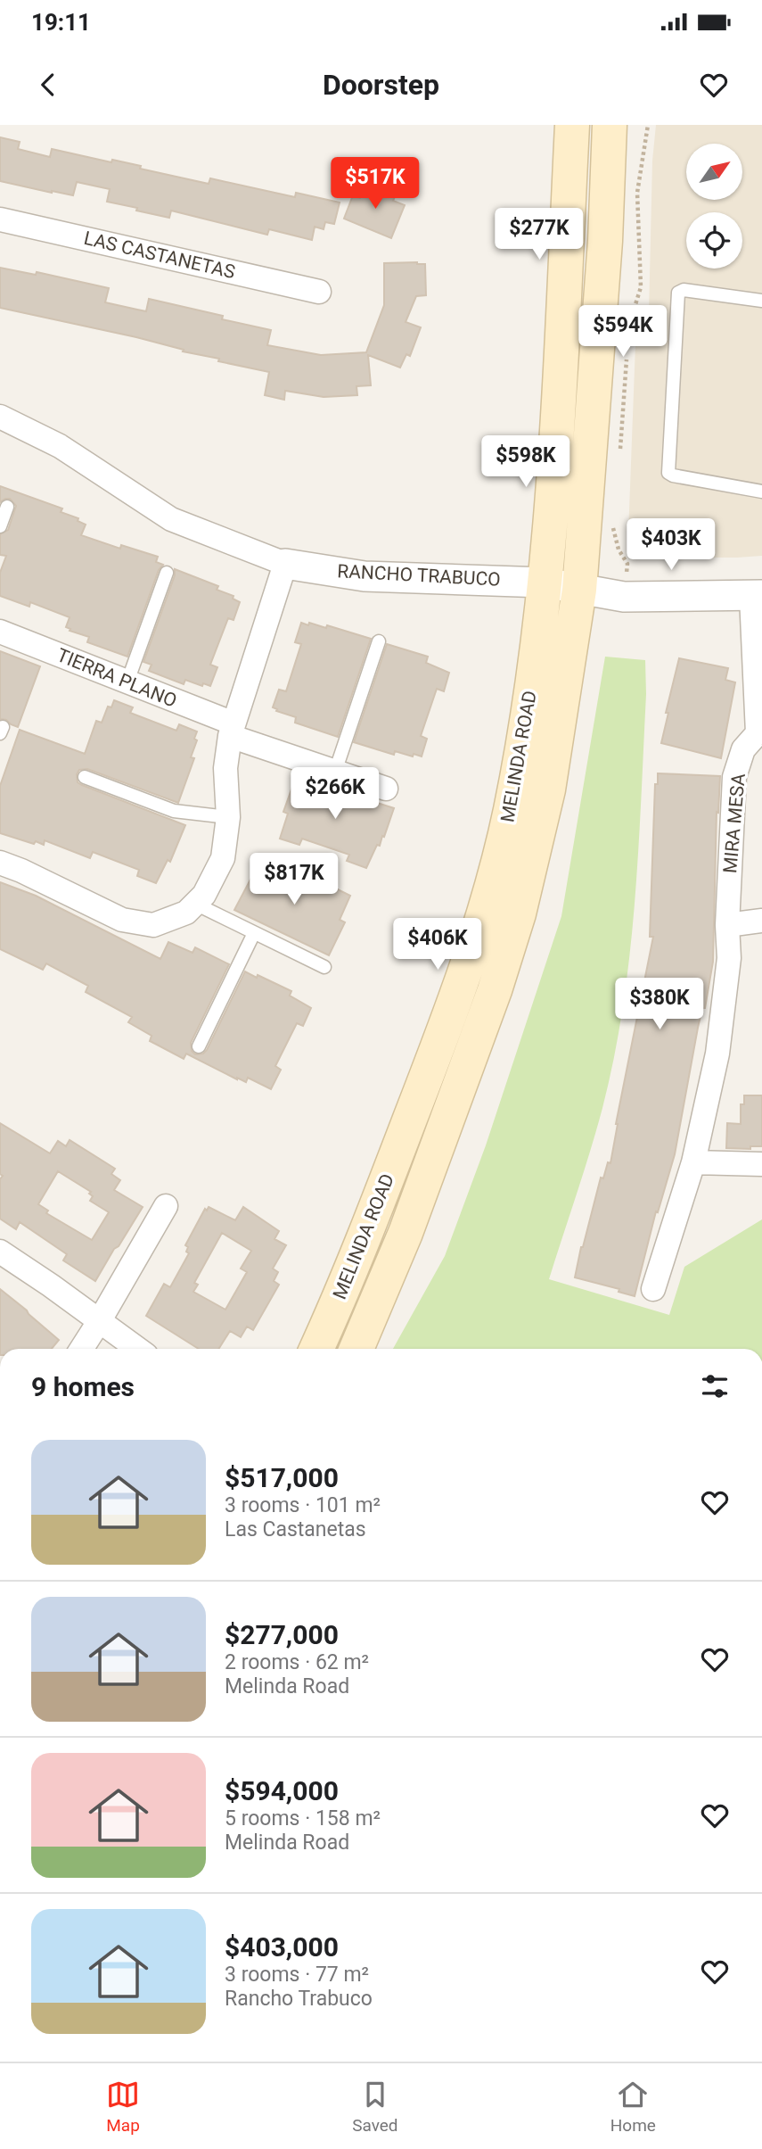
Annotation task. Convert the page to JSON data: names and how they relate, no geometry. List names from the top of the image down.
{
  "streets": {
    "main road": ["MELINDA ROAD"],
    "street": [
      "LAS CASTANETAS",
      "RANCHO TRABUCO",
      "TIERRA PLANO",
      "MIRA MESA"
    ]
  },
  "crossings": [
    ["RANCHO TRABUCO", "MELINDA ROAD"]
  ],
  "north": "top right",
  "page": {
    "status": "19:11",
    "header": "Doorstep",
    "price": [
      "$517K",
      "$277K",
      "$594K",
      "$598K",
      "$403K",
      "$266K",
      "$817K",
      "$406K",
      "$380K"
    ],
    "heading": "9 homes",
    "list": [
      {
        "name": "$517,000",
        "note": "3 rooms · 101 m² · Las Castanetas"
      },
      {
        "name": "$277,000",
        "note": "2 rooms · 62 m² · Melinda Road"
      },
      {
        "name": "$594,000",
        "note": "5 rooms · 158 m² · Melinda Road"
      },
      {
        "name": "$403,000",
        "note": "3 rooms · 77 m² · Rancho Trabuco"
      }
    ],
    "tabs": ["Map", "Saved", "Home"]
  }
}
